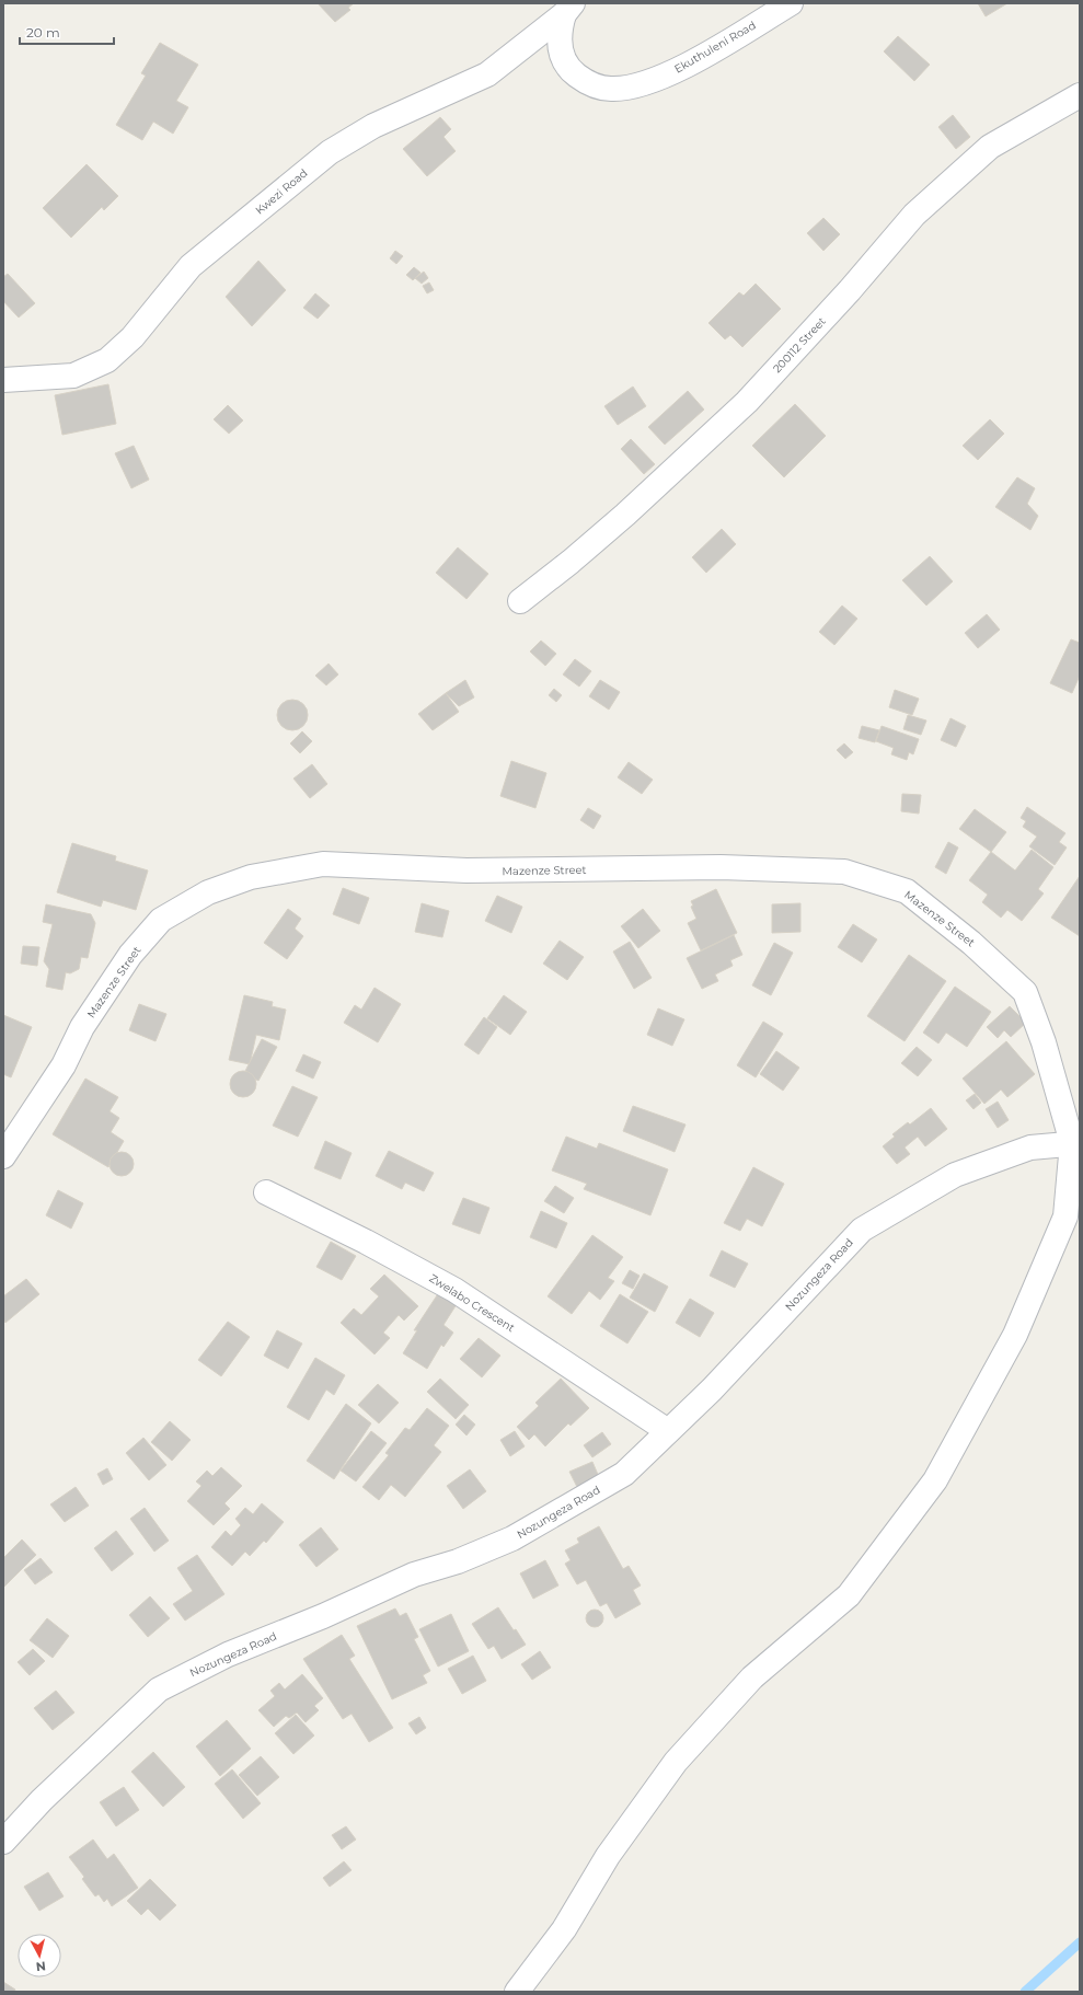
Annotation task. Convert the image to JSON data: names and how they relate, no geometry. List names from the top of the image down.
{
  "streets": {
    "street": [
      "Ekuthuleni Road",
      "Kwezi Road",
      "200112 Street",
      "Mazenze Street",
      "Nozungeza Road",
      "Zwelabo Crescent"
    ]
  },
  "crossings": [
    ["Ekuthuleni Road", "Kwezi Road"],
    ["Mazenze Street", "Nozungeza Road"],
    ["Nozungeza Road", "Zwelabo Crescent"]
  ],
  "scale_bar": "20 m",
  "north": "bottom"
}
